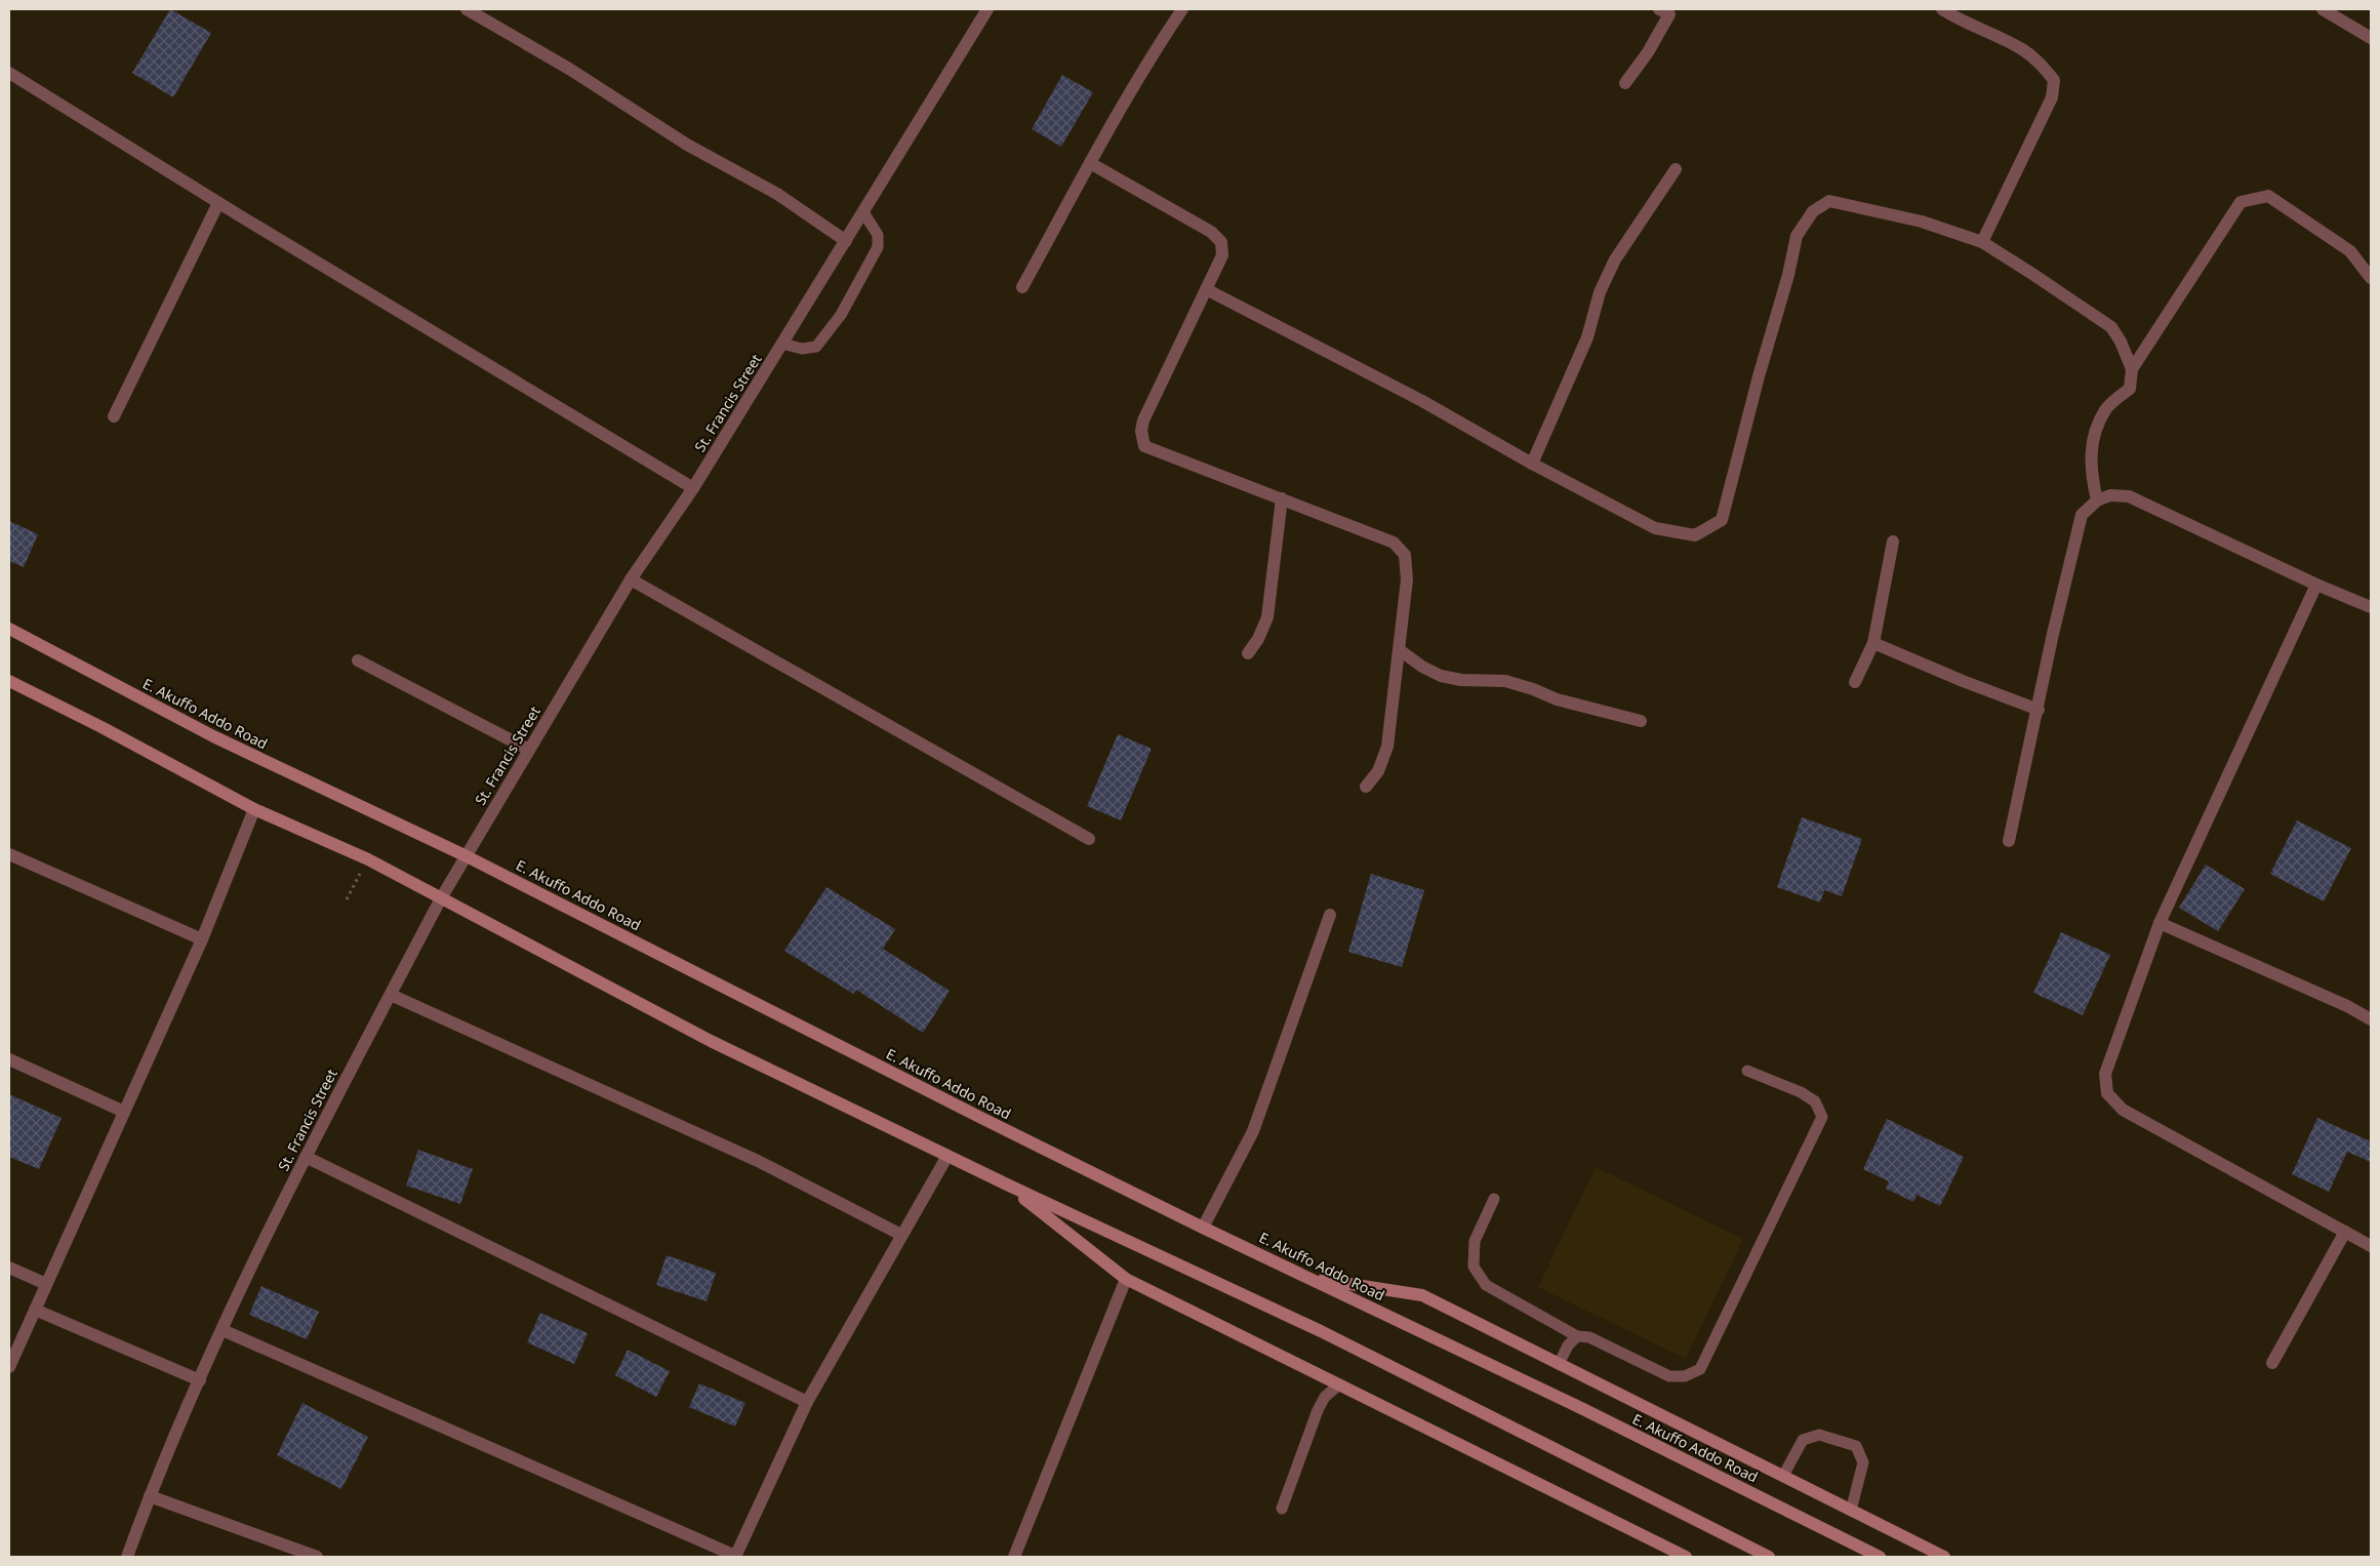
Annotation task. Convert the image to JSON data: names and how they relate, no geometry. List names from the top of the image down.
{
  "streets": {
    "main road": ["E. Akuffo Addo Road"],
    "street": ["St. Francis Street"]
  },
  "crossings": [
    ["St. Francis Street", "E. Akuffo Addo Road"]
  ]
}
